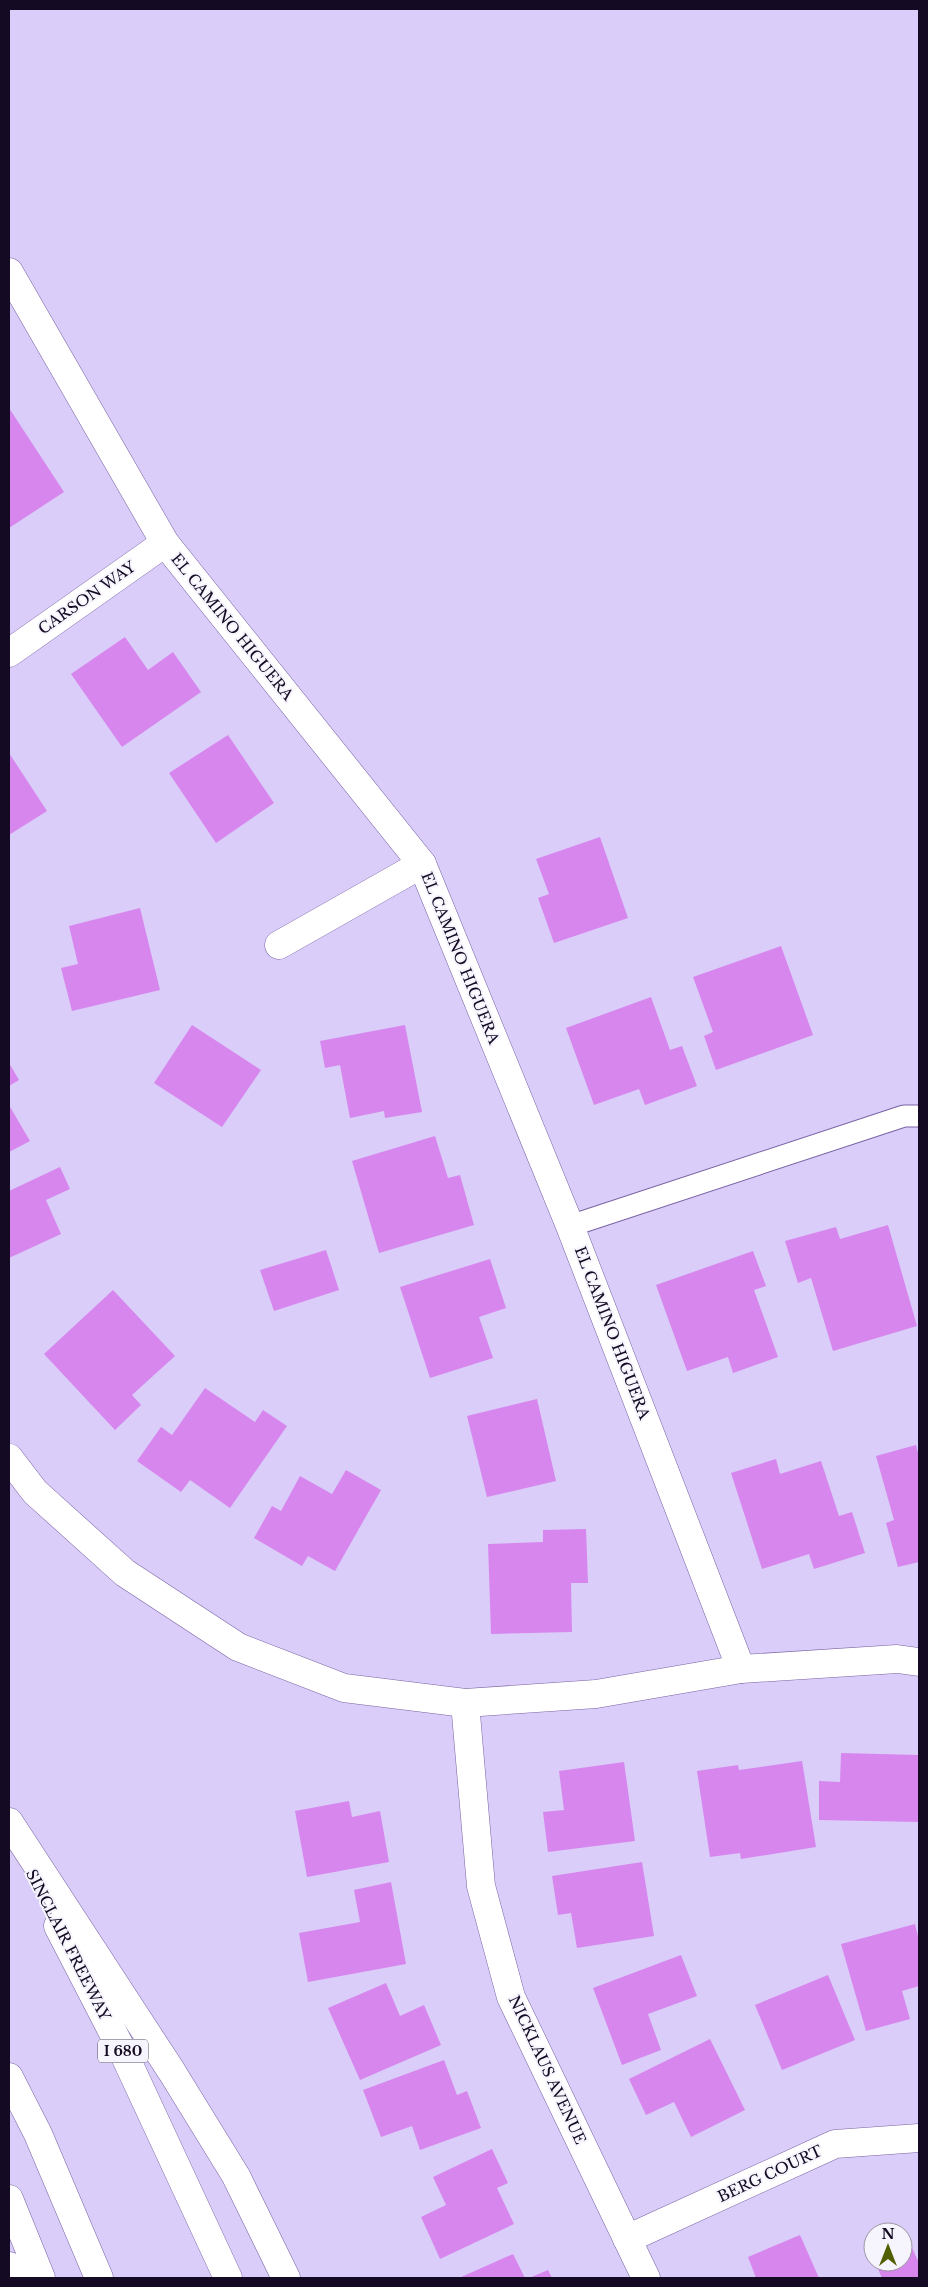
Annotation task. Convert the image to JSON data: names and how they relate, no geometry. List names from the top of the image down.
{
  "streets": {
    "main road": [
      "CARSON WAY",
      "EL CAMINO HIGUERA",
      "SINCLAIR FREEWAY",
      "I 680",
      "NICKLAUS AVENUE",
      "BERG COURT"
    ]
  },
  "crossings": [
    ["CARSON WAY", "EL CAMINO HIGUERA"],
    ["NICKLAUS AVENUE", "BERG COURT"]
  ],
  "north": "top"
}
